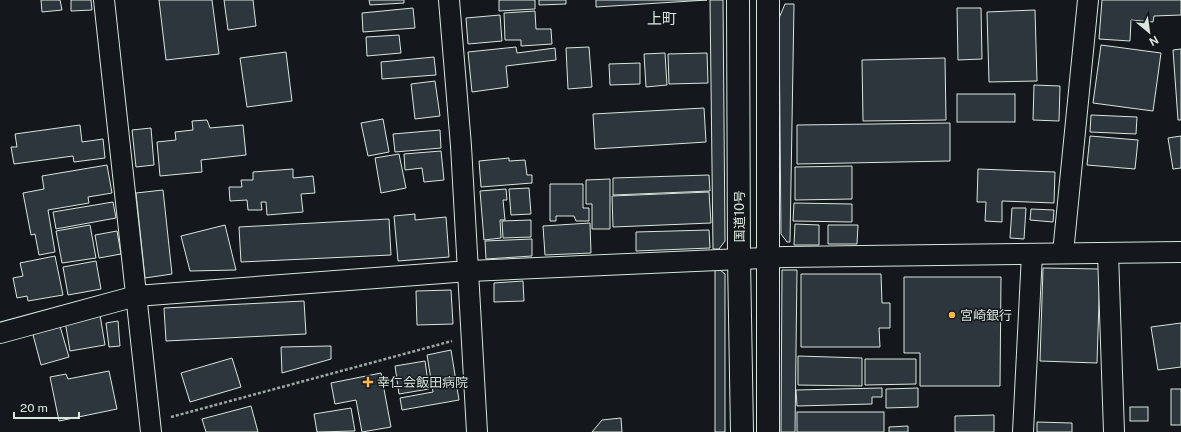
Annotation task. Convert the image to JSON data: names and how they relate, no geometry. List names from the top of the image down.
{
  "streets": {
    "highway": ["国道10号"]
  },
  "districts": ["上町"],
  "places": {
    "other": ["宮崎銀行"],
    "health": ["幸仁会飯田病院"]
  },
  "scale_bar": "20 m",
  "north": "bottom right"
}
